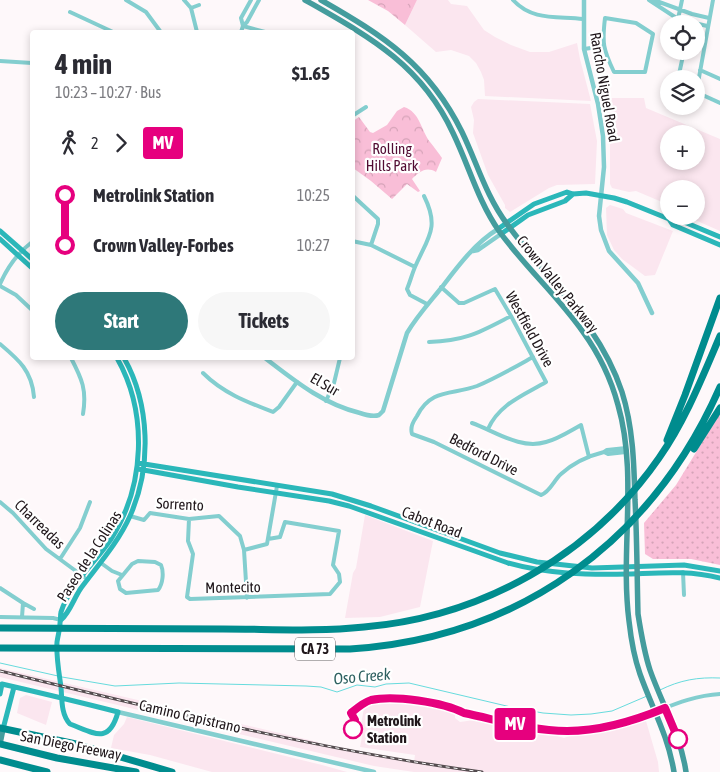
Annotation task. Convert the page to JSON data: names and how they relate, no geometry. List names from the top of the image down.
{
  "streets": {
    "highway": ["CA 73", "San Diego Freeway"],
    "main road": [
      "Crown Valley Parkway",
      "Cabot Road",
      "Paseo de la Colinas",
      "Camino Capistrano"
    ],
    "street": [
      "Rancho Niguel Road",
      "Westfield Drive",
      "El Sur",
      "Bedford Drive",
      "Sorrento",
      "Charreadas",
      "Montecito"
    ]
  },
  "crossings": [
    ["Crown Valley Parkway", "Cabot Road"],
    ["Westfield Drive", "Bedford Drive"],
    ["Sorrento", "Paseo de la Colinas"],
    ["Sorrento", "Montecito"],
    ["Cabot Road", "Paseo de la Colinas"],
    ["Charreadas", "Paseo de la Colinas"],
    ["Paseo de la Colinas", "Camino Capistrano"]
  ],
  "water": ["Oso Creek"],
  "parks": ["Rolling Hills Park"],
  "places": ["Metrolink Station"],
  "lines": ["bus line MV"],
  "page": {
    "on_map": "MV",
    "map_buttons": ["+", "−"],
    "heading": ["4 min", "10:23 – 10:27 · Bus", "$1.65"],
    "legs": ["2", "MV"],
    "list": [
      {
        "name": "Metrolink Station",
        "value": "10:25"
      },
      {
        "name": "Crown Valley-Forbes",
        "value": "10:27"
      }
    ],
    "buttons": ["Start", "Tickets"]
  }
}
